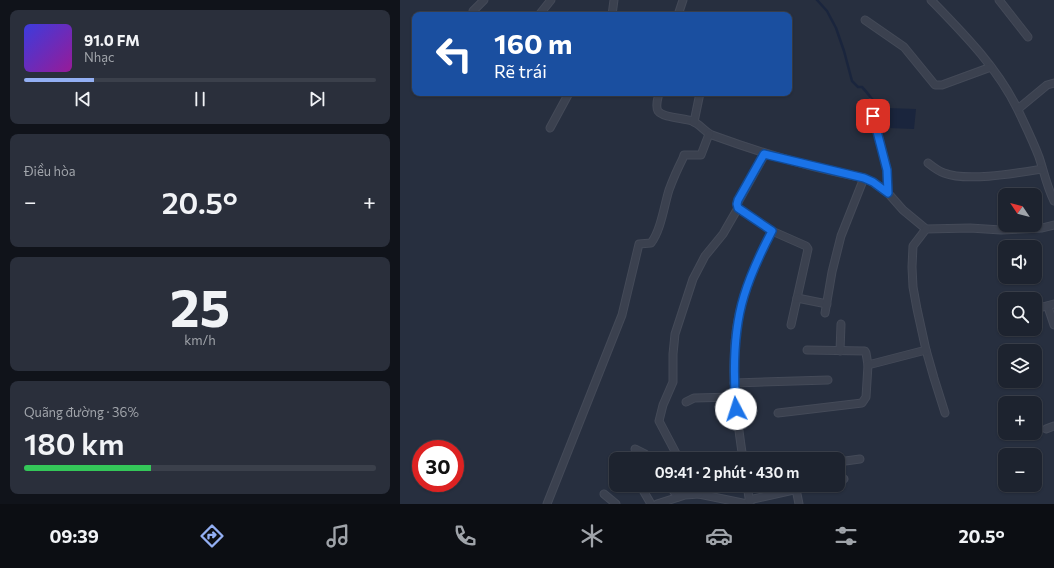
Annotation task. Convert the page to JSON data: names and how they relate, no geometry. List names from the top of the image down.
{
  "north": "top left",
  "page": {
    "turn": ["160 m", "Rẽ trái"],
    "song": ["91.0 FM", "Nhạc"],
    "tile": [
      "Điều hòa",
      ["25", "km/h"],
      ["Quãng đường · 36%", "180 km"]
    ],
    "heat": ["−", "20.5°", "+"],
    "map_buttons": ["+", "−"],
    "limit": "30",
    "trip": "09:41 · 2 phút · 430 m",
    "tabs": ["09:39", "20.5°"]
  }
}
